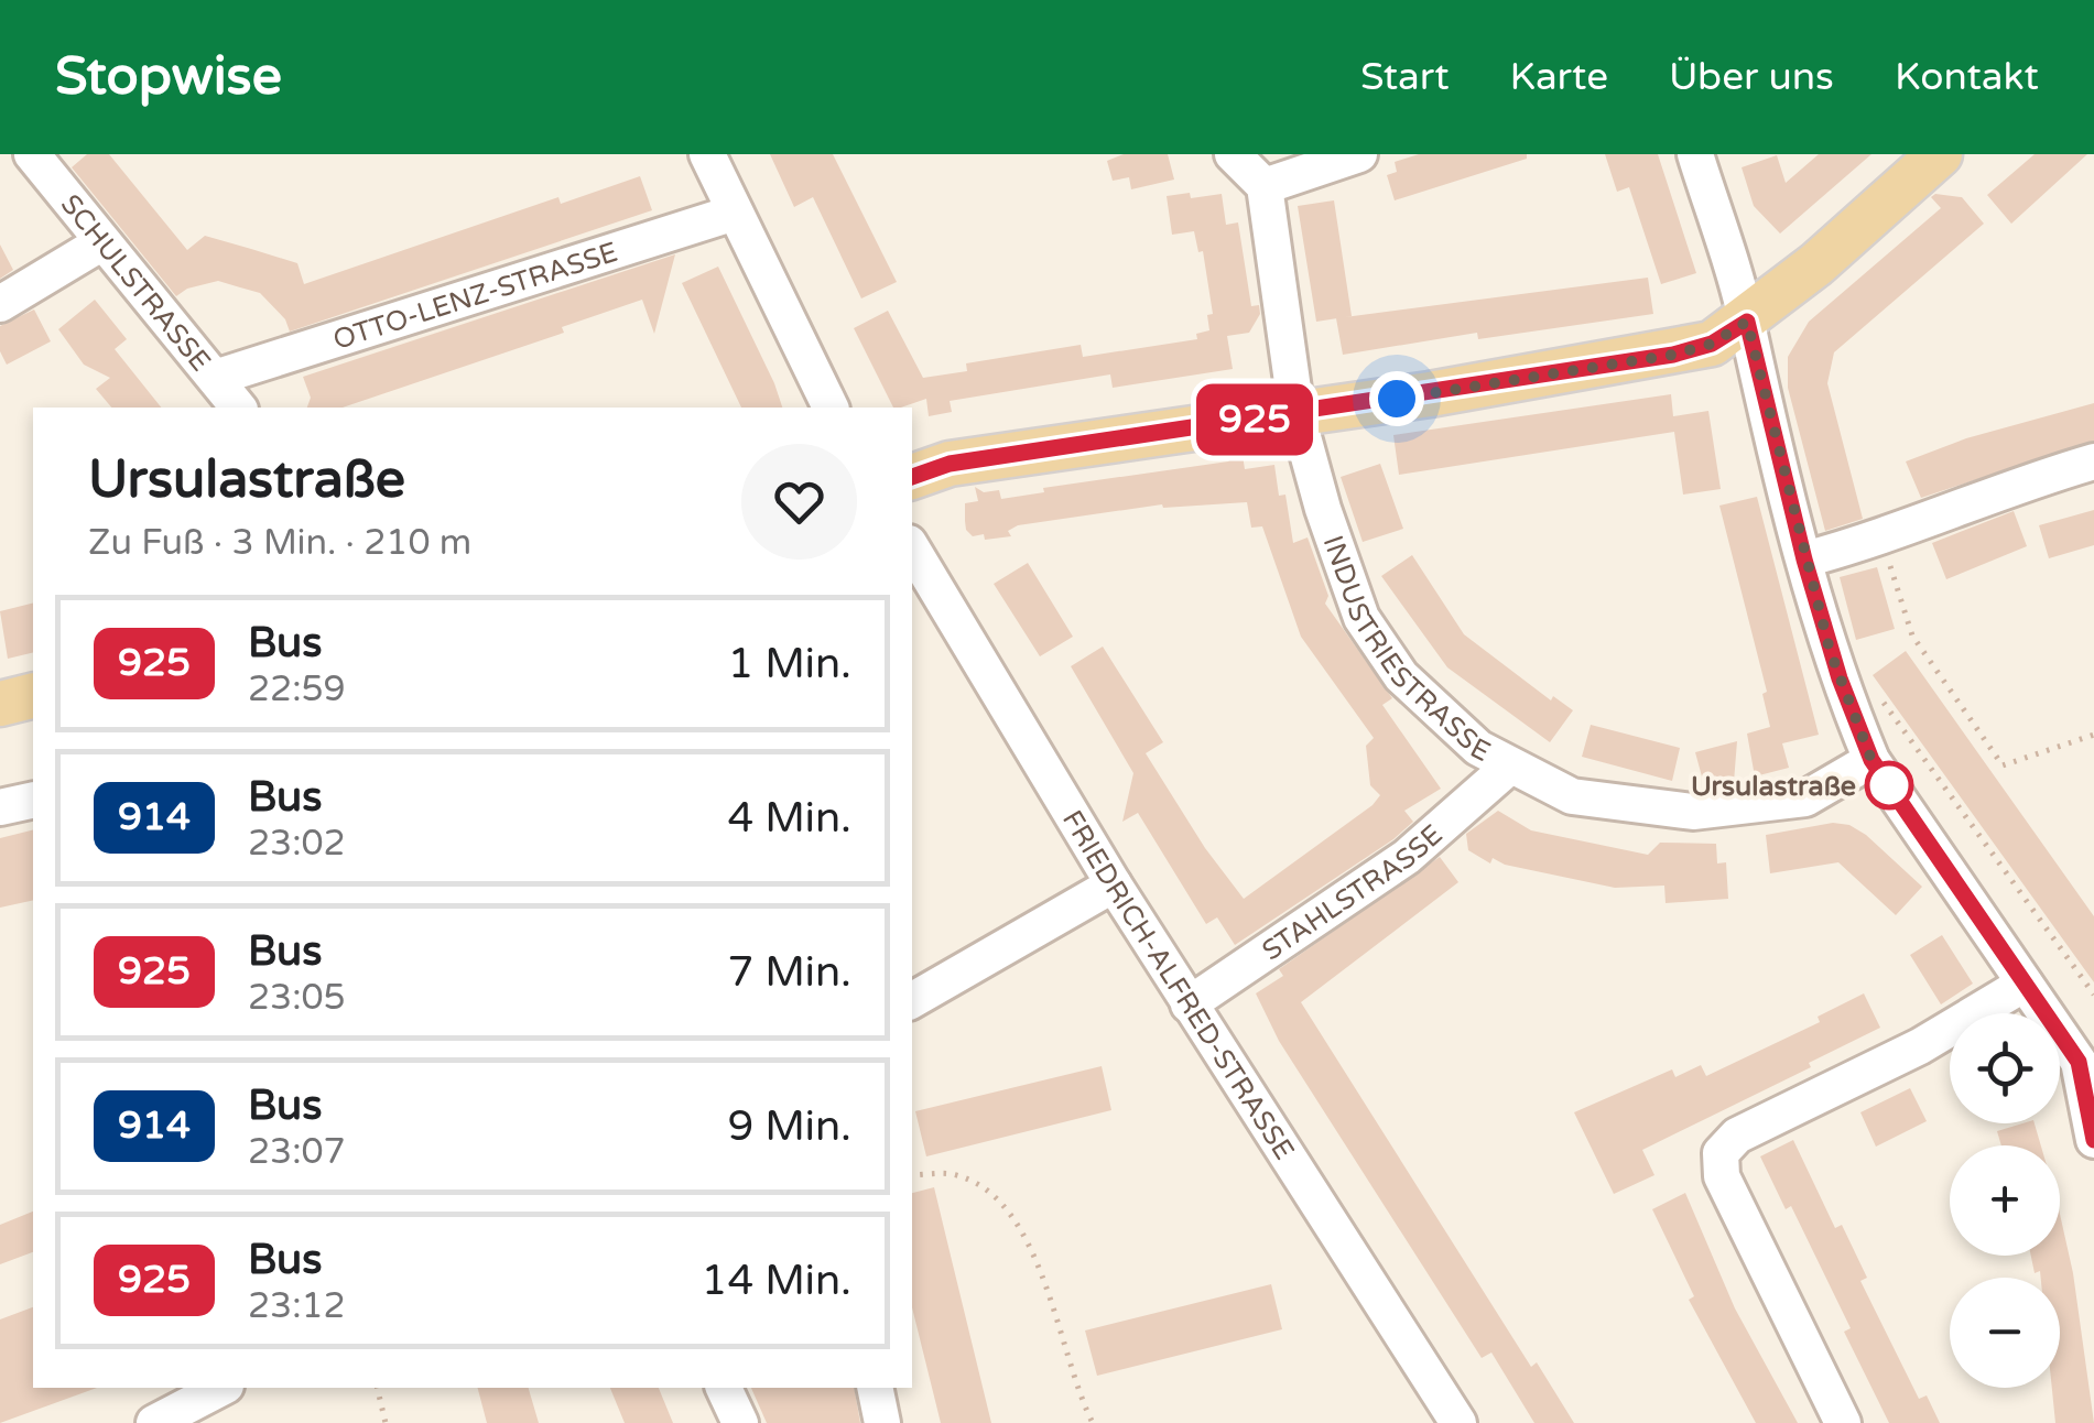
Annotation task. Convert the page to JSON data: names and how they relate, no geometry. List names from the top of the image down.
{
  "streets": {
    "street": [
      "SCHULSTRASSE",
      "OTTO-LENZ-STRASSE",
      "INDUSTRIESTRASSE",
      "STAHLSTRASSE",
      "FRIEDRICH-ALFRED-STRASSE"
    ]
  },
  "crossings": [
    ["SCHULSTRASSE", "OTTO-LENZ-STRASSE"],
    ["INDUSTRIESTRASSE", "STAHLSTRASSE"],
    ["STAHLSTRASSE", "FRIEDRICH-ALFRED-STRASSE"]
  ],
  "places": ["Ursulastraße"],
  "lines": ["bus line 925"],
  "page": {
    "header": "Stopwise",
    "nav": [
      "Start",
      "Karte",
      "Über uns",
      "Kontakt"
    ],
    "on_map": "925",
    "heading": ["Ursulastraße", "Zu Fuß · 3 Min. · 210 m"],
    "list": [
      {
        "mark": "925",
        "name": "Bus",
        "note": "22:59",
        "value": "1 Min."
      },
      {
        "mark": "914",
        "name": "Bus",
        "note": "23:02",
        "value": "4 Min."
      },
      {
        "mark": "925",
        "name": "Bus",
        "note": "23:05",
        "value": "7 Min."
      },
      {
        "mark": "914",
        "name": "Bus",
        "note": "23:07",
        "value": "9 Min."
      },
      {
        "mark": "925",
        "name": "Bus",
        "note": "23:12",
        "value": "14 Min."
      }
    ],
    "map_buttons": ["+", "−"]
  }
}
